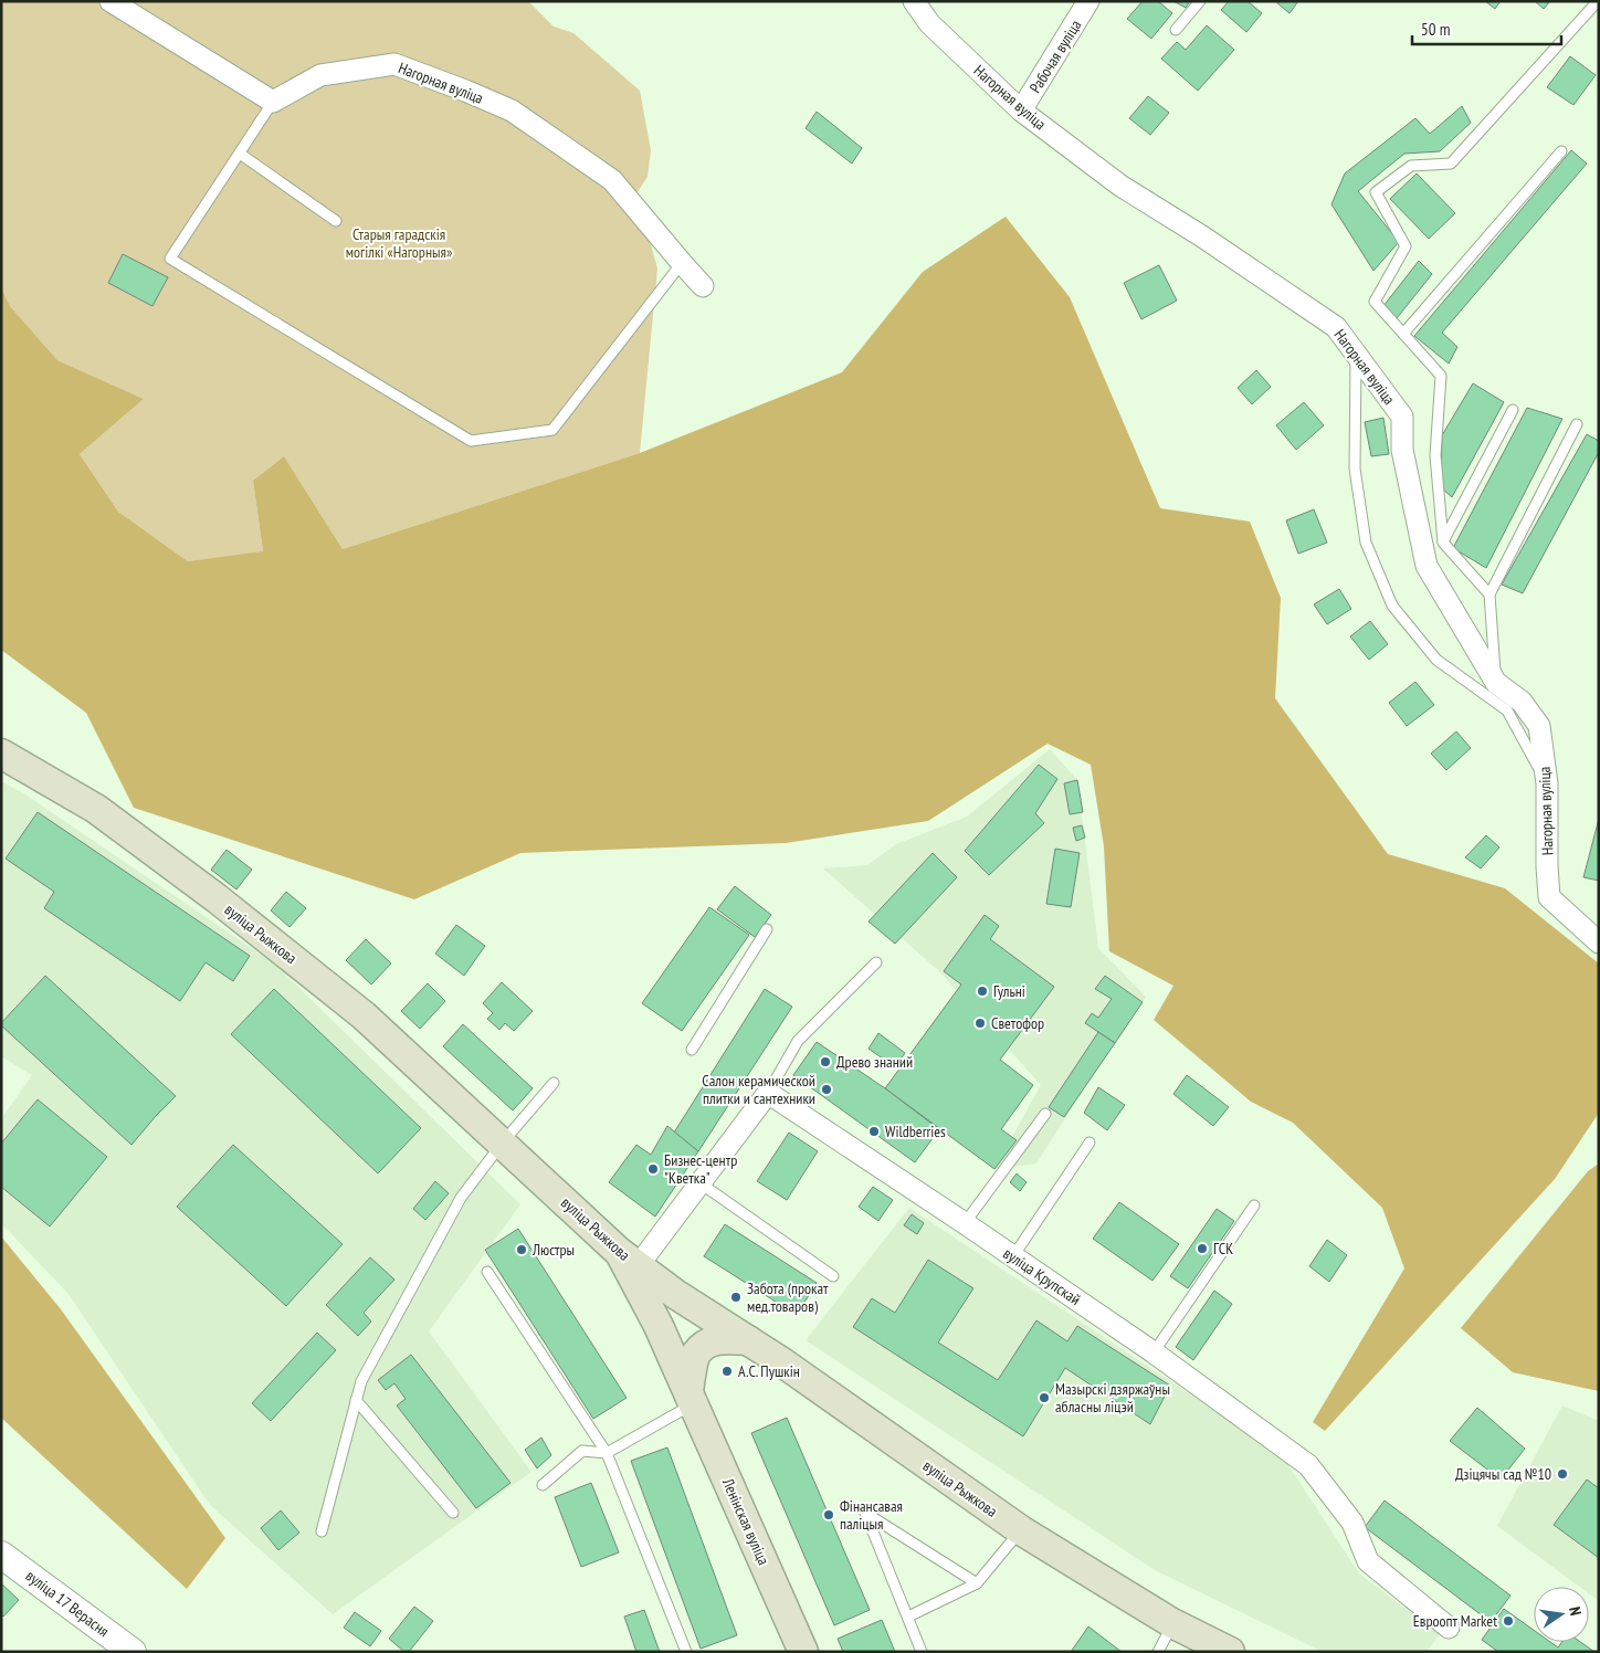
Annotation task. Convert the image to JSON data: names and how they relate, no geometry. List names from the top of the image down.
{
  "streets": {
    "main road": ["вуліца Рыжкова", "Ленінская вуліца"],
    "street": [
      "Рабочая вуліца",
      "Нагорная вуліца",
      "вуліца Крупскай",
      "вуліца 17 Верасня"
    ]
  },
  "crossings": [
    ["Рабочая вуліца", "Нагорная вуліца"],
    ["вуліца Рыжкова", "Ленінская вуліца"]
  ],
  "parks": ["Старыя гарадскія могілкі «Нагорныя»"],
  "places": [
    "Гульнi",
    "Светофор",
    "Древо знаний",
    "Салон керамической плитки и сантехники",
    "Wildberries",
    "Бизнес-центр \"Кветка\"",
    "ГСК",
    "Люстры",
    "Забота (прокат мед.товаров)",
    "А.С. Пушкін",
    "Мазырскі дзяржаўны абласны ліцэй",
    "Дзіцячы сад №10",
    "Фінансавая паліцыя",
    "Евроопт Market"
  ],
  "scale_bar": "50 m",
  "north": "right"
}
